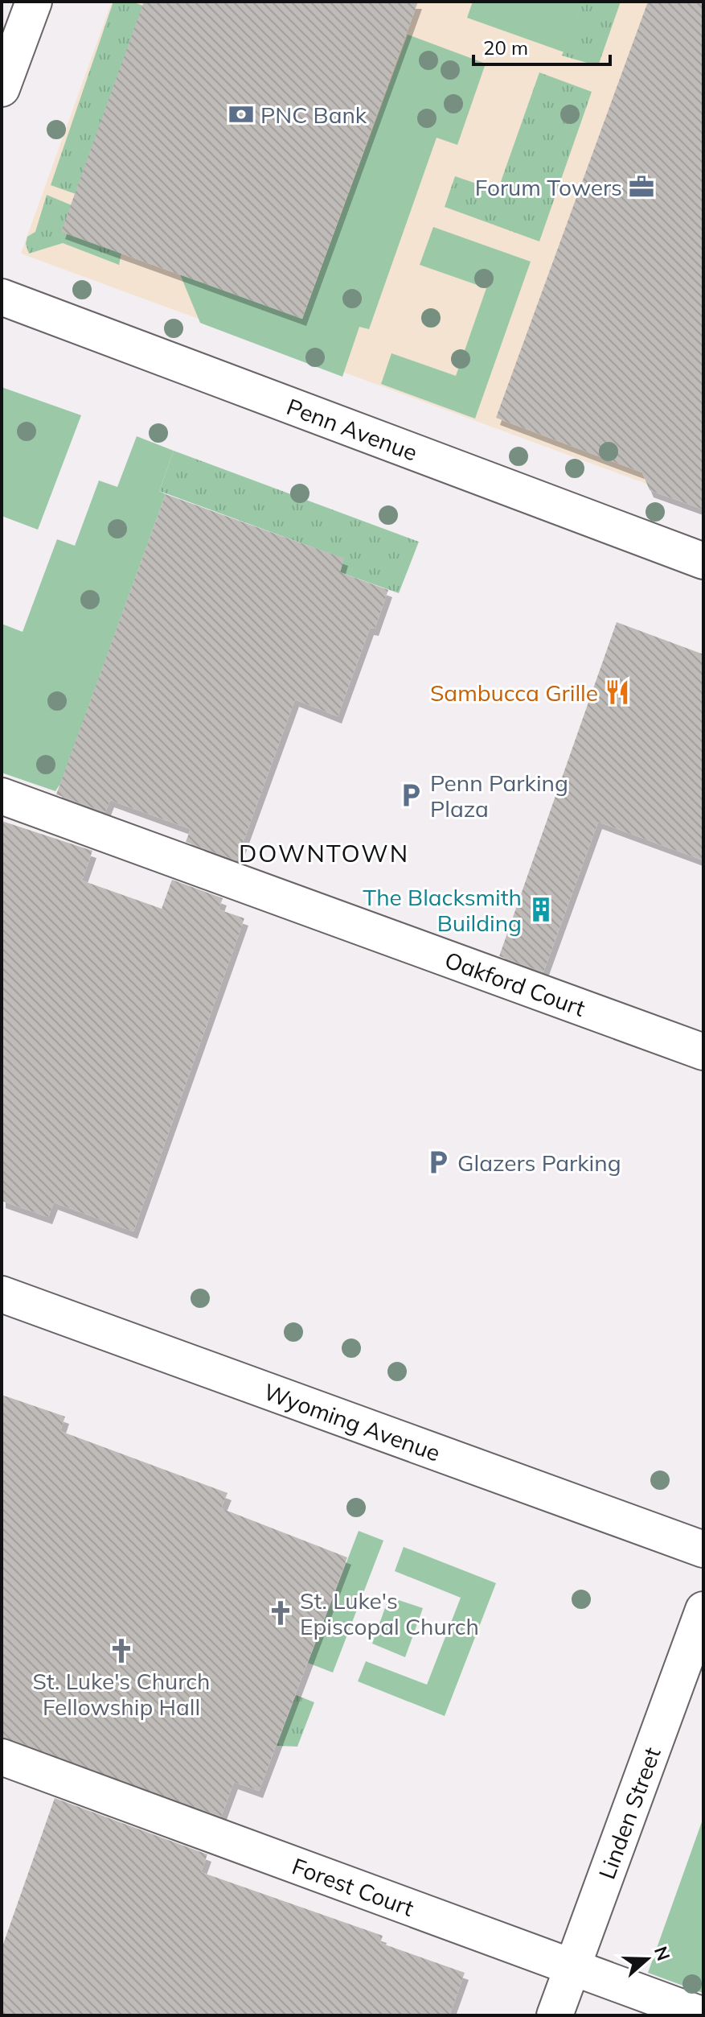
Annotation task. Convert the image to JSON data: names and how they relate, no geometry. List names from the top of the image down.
{
  "streets": {
    "main road": [
      "Penn Avenue",
      "Oakford Court",
      "Wyoming Avenue",
      "Linden Street",
      "Forest Court"
    ]
  },
  "crossings": [
    ["Linden Street", "Forest Court"]
  ],
  "districts": ["DOWNTOWN"],
  "places": {
    "bank": ["PNC Bank"],
    "office": ["Forum Towers"],
    "restaurant": ["Sambucca Grille"],
    "parking": ["Penn Parking Plaza", "Glazers Parking"],
    "building": ["The Blacksmith Building"],
    "church": ["St. Luke's Episcopal Church", "St. Luke's Church Fellowship Hall"]
  },
  "scale_bar": "20 m",
  "north": "right"
}
